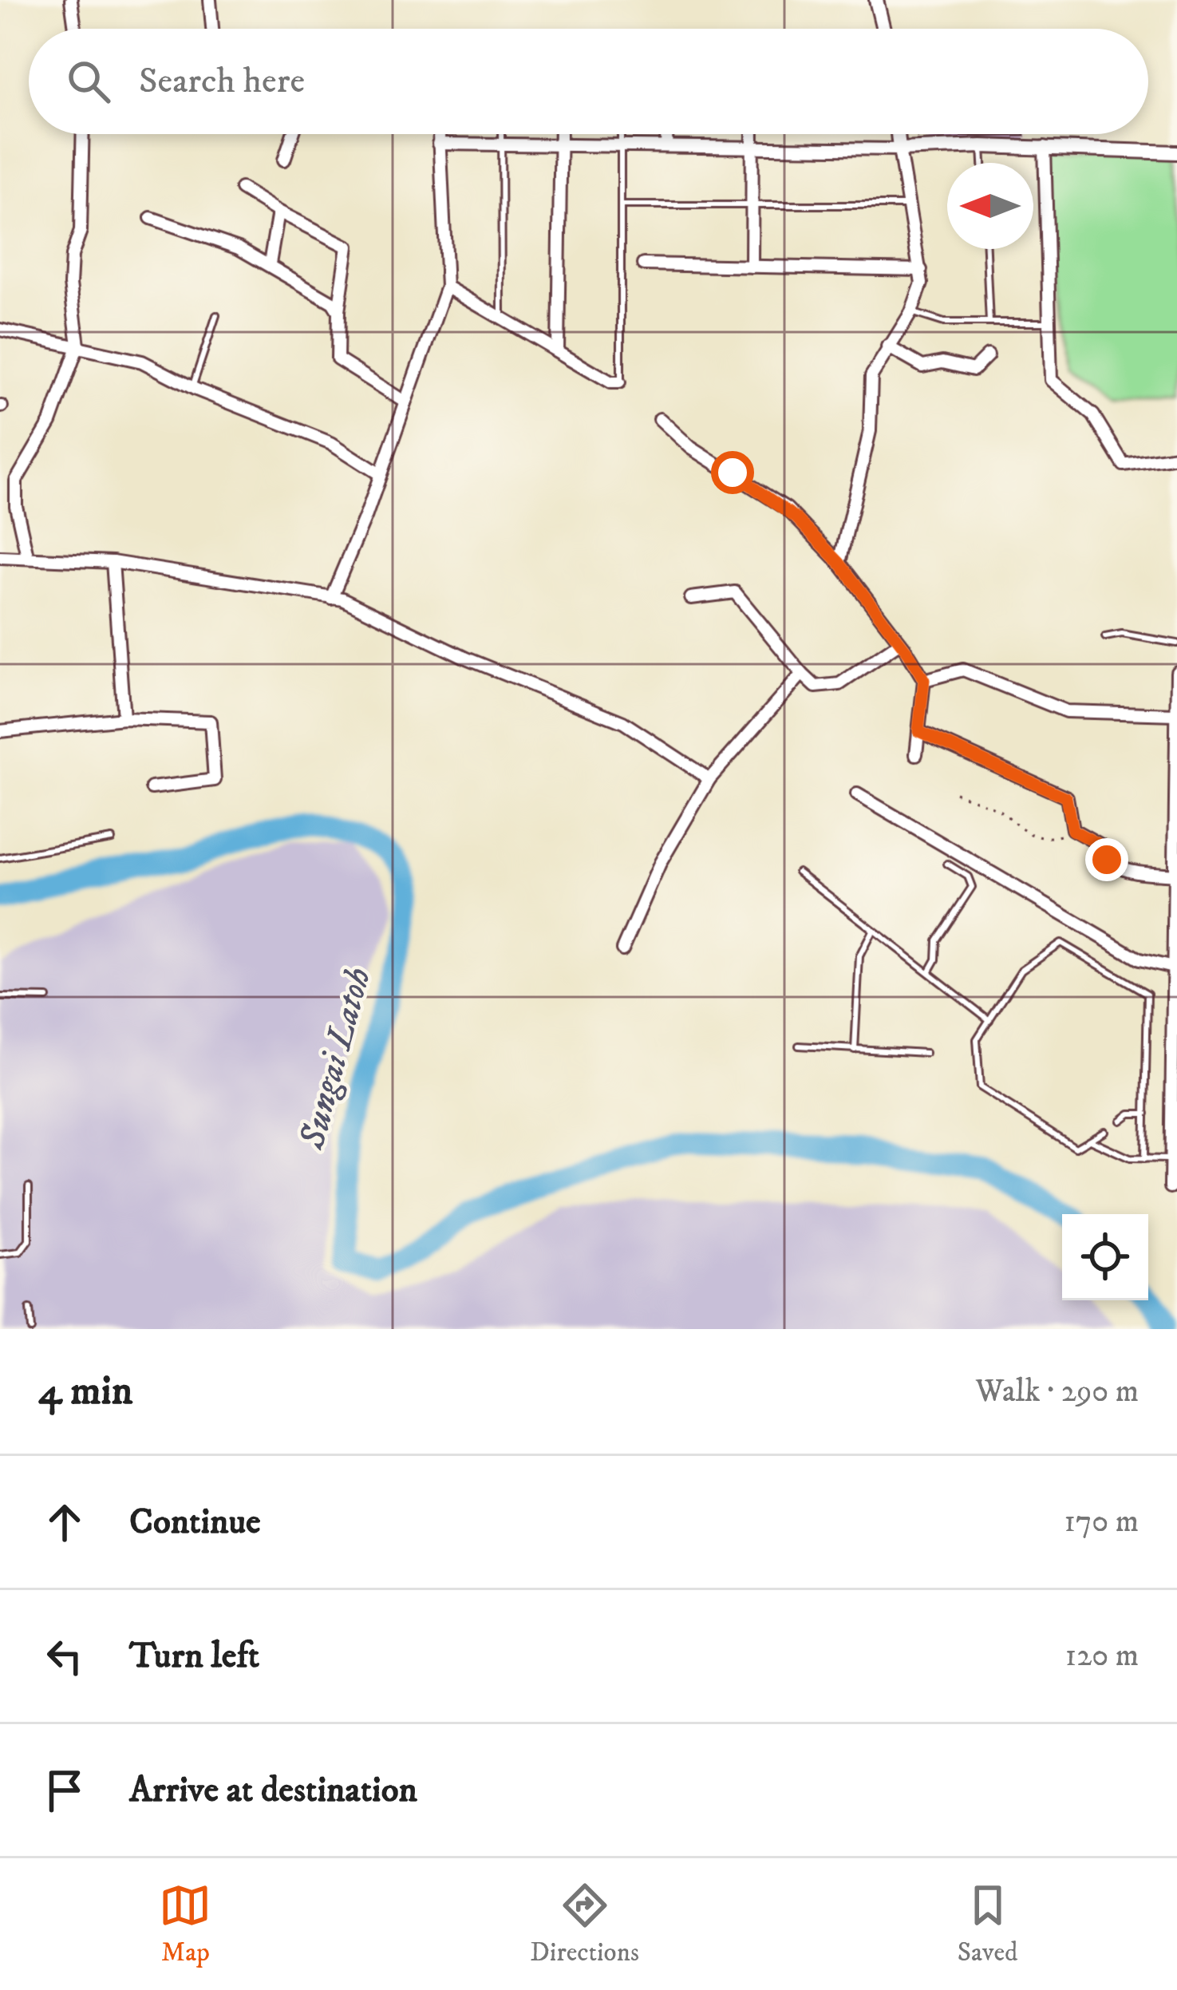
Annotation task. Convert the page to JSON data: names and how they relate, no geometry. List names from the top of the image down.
{
  "water": ["Sungai Latoh"],
  "north": "left",
  "page": {
    "search": "Search here",
    "heading": ["4 min", "Walk · 290 m"],
    "list": [
      ["Continue", "170 m"],
      ["Turn left", "120 m"],
      "Arrive at destination"
    ],
    "nav": ["Map", "Directions", "Saved"]
  }
}
